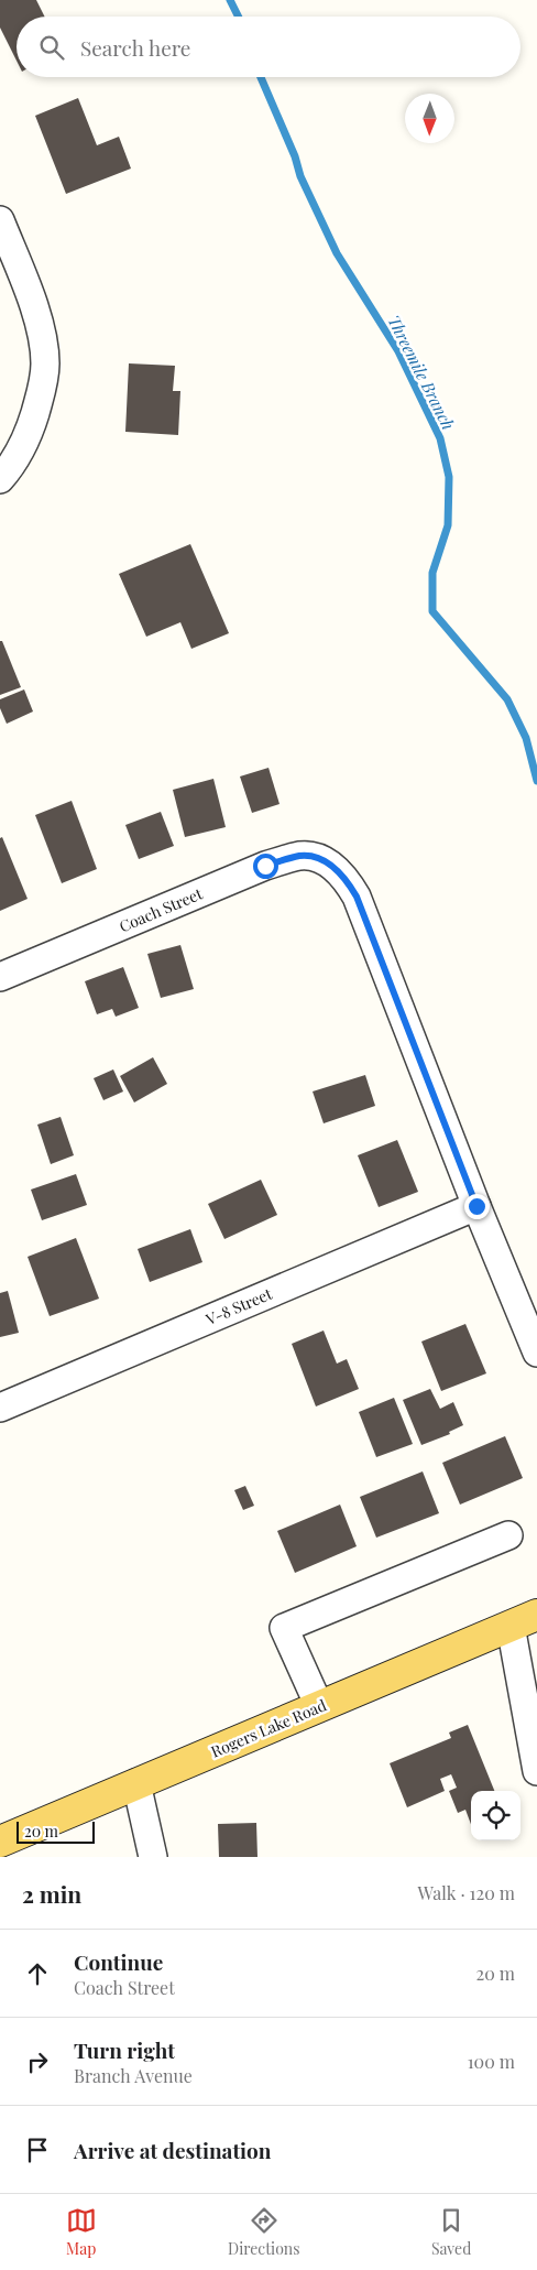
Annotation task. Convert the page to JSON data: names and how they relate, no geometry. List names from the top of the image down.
{
  "streets": {
    "main road": ["Rogers Lake Road"],
    "street": ["Coach Street", "V-8 Street"]
  },
  "crossings": [
    ["Coach Street", "V-8 Street"]
  ],
  "water": ["Threemile Branch"],
  "scale_bar": "20 m",
  "north": "bottom",
  "page": {
    "search": "Search here",
    "scale": "20 m",
    "heading": ["2 min", "Walk · 120 m"],
    "list": [
      ["Continue", "Coach Street", "20 m"],
      ["Turn right", "Branch Avenue", "100 m"],
      "Arrive at destination"
    ],
    "nav": ["Map", "Directions", "Saved"]
  }
}
